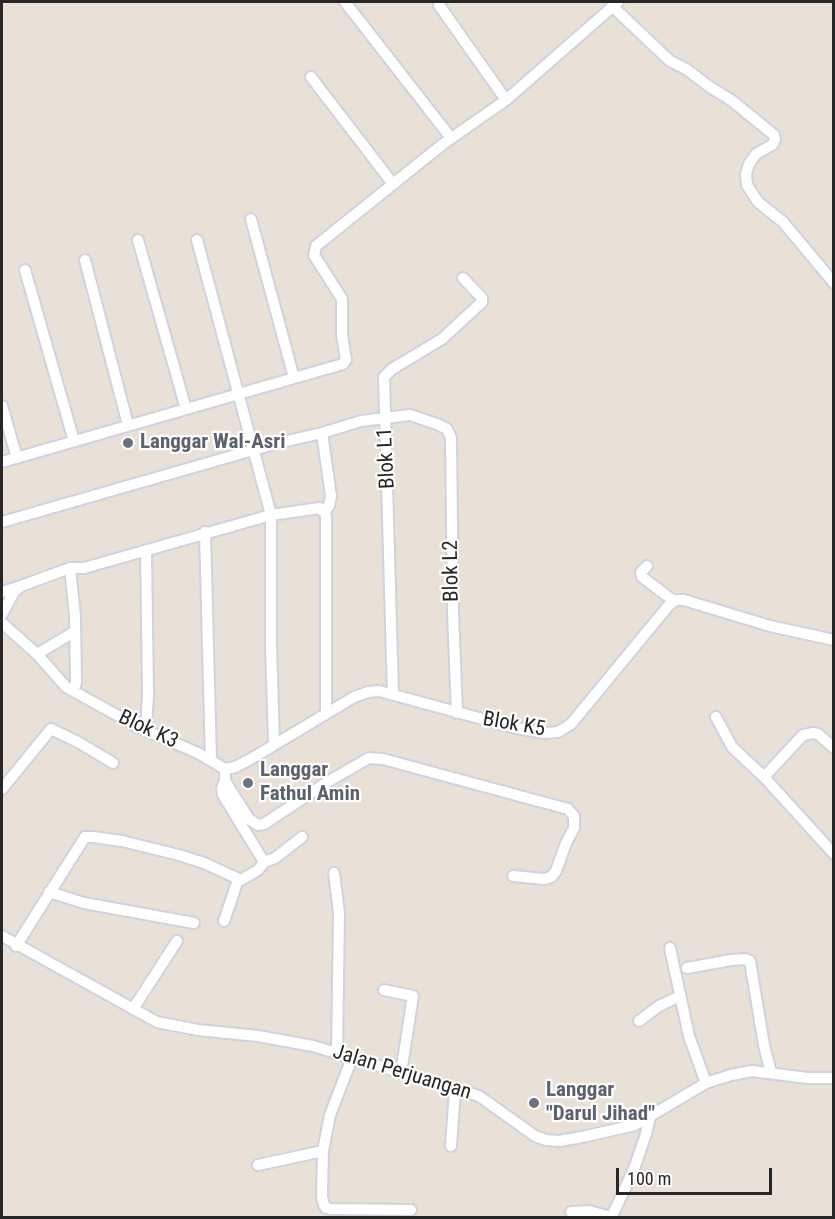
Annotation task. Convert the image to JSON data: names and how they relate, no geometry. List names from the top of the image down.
{
  "streets": {
    "street": [
      "Blok L1",
      "Blok L2",
      "Blok K5",
      "Blok K3",
      "Jalan Perjuangan"
    ]
  },
  "crossings": [
    ["Blok L1", "Blok L2"],
    ["Blok L1", "Blok K5"],
    ["Blok L2", "Blok K5"],
    ["Blok K5", "Blok K3"]
  ],
  "places": ["Langgar Wal-Asri", "Langgar Fathul Amin", "Langgar \"Darul Jihad\""],
  "scale_bar": "100 m"
}
